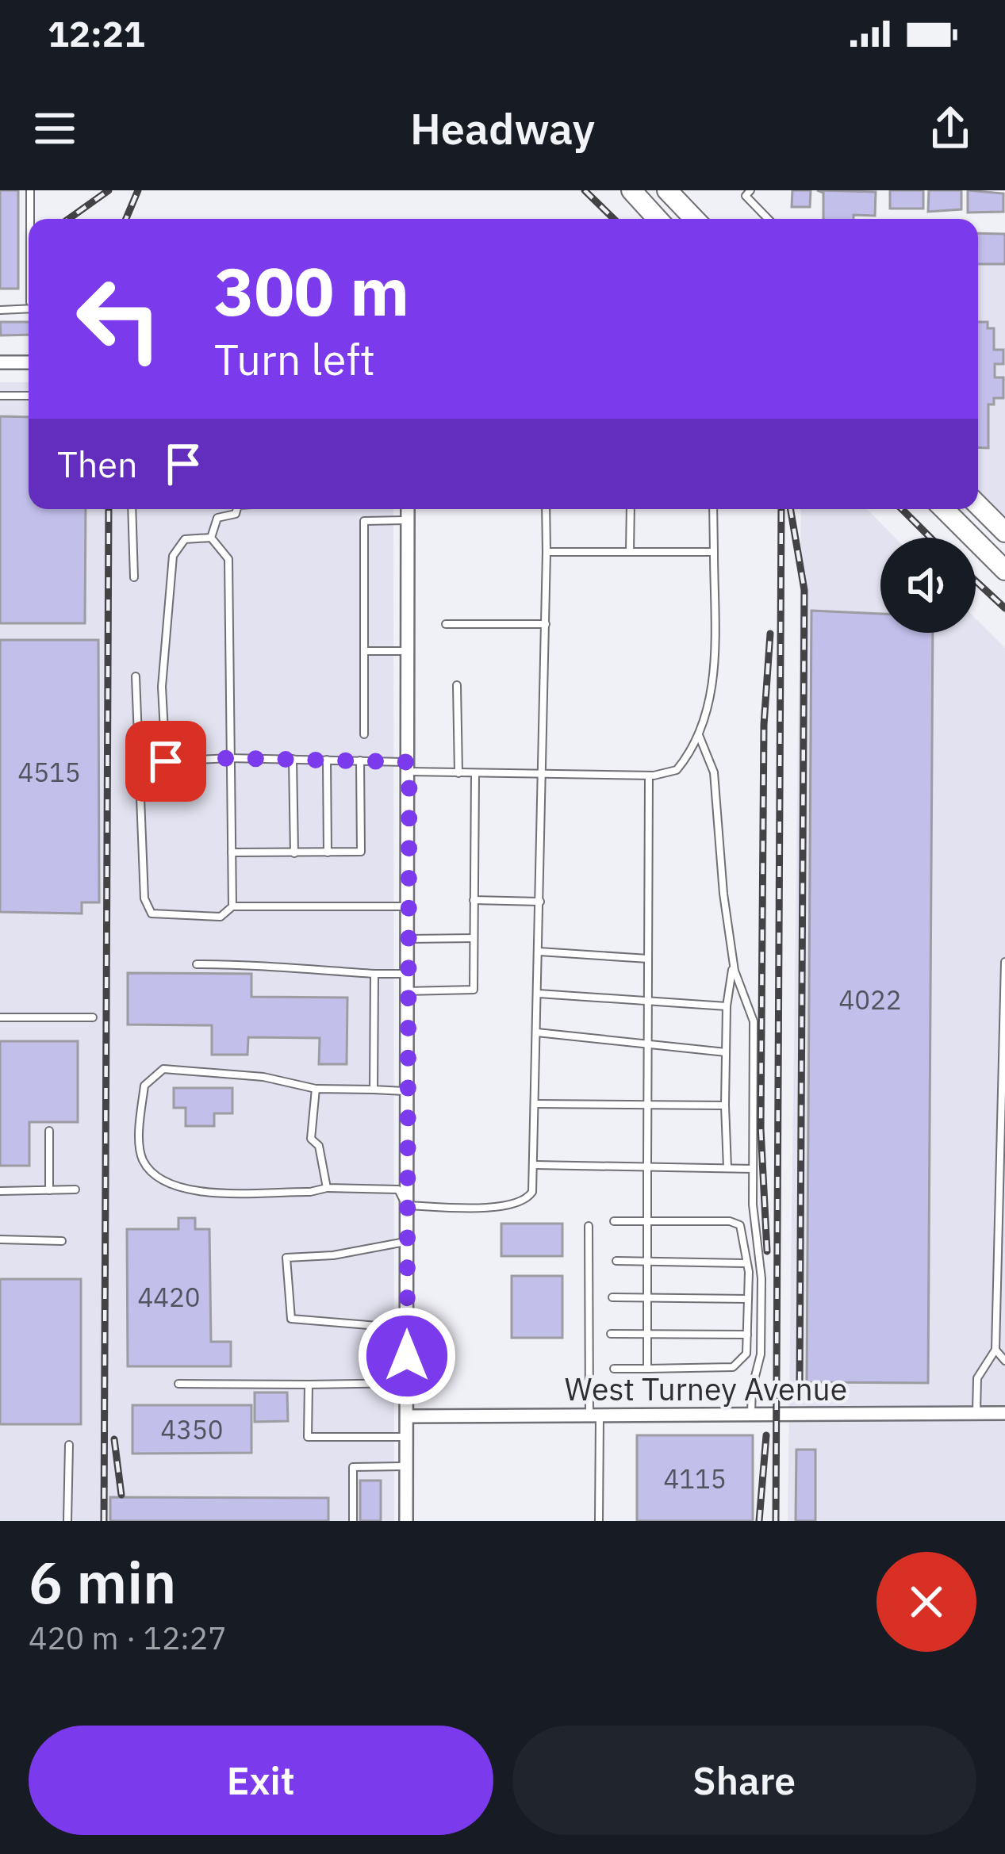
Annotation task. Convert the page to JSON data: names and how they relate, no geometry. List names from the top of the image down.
{
  "streets": {
    "street": ["West Turney Avenue"]
  },
  "house_numbers": [
    "4515",
    "4022",
    "4420",
    "4350",
    "4115"
  ],
  "page": {
    "status": "12:21",
    "header": "Headway",
    "turn": ["300 m", "Turn left"],
    "then": "Then",
    "heading": ["6 min", "420 m · 12:27"],
    "buttons": ["Exit", "Share"]
  }
}
